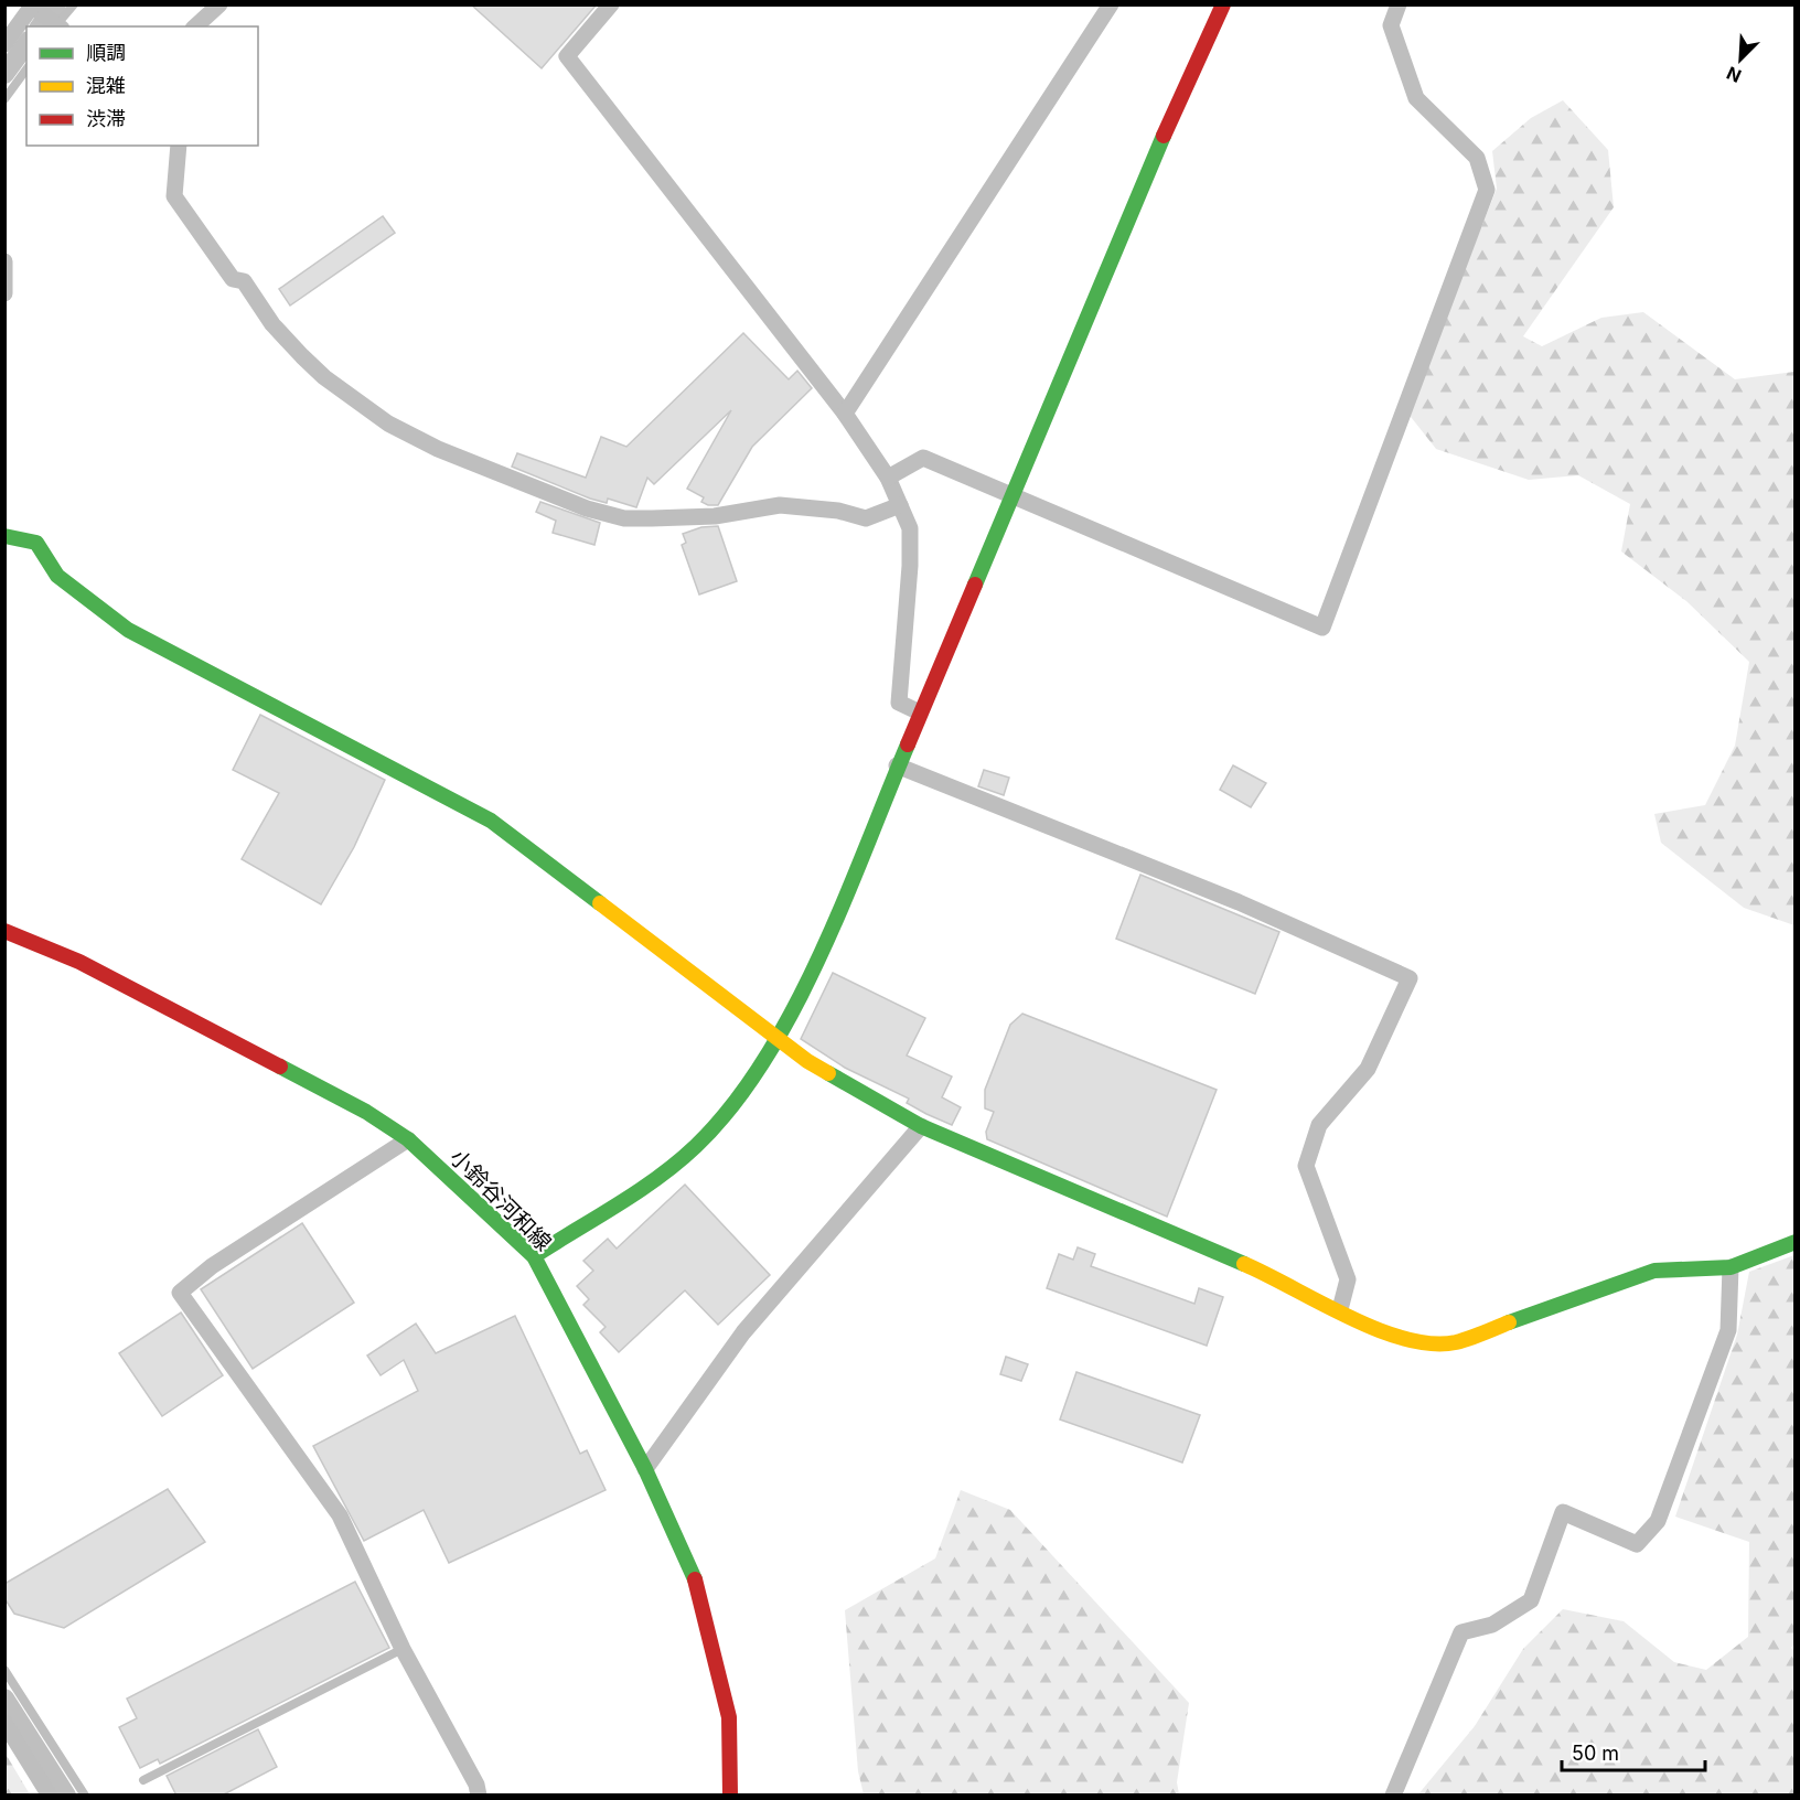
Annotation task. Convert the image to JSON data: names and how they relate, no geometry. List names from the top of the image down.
{
  "streets": {
    "street": ["小鈴谷河和線"]
  },
  "legend": ["順調", "混雑", "渋滞"],
  "scale_bar": "50 m",
  "north": "bottom left"
}
